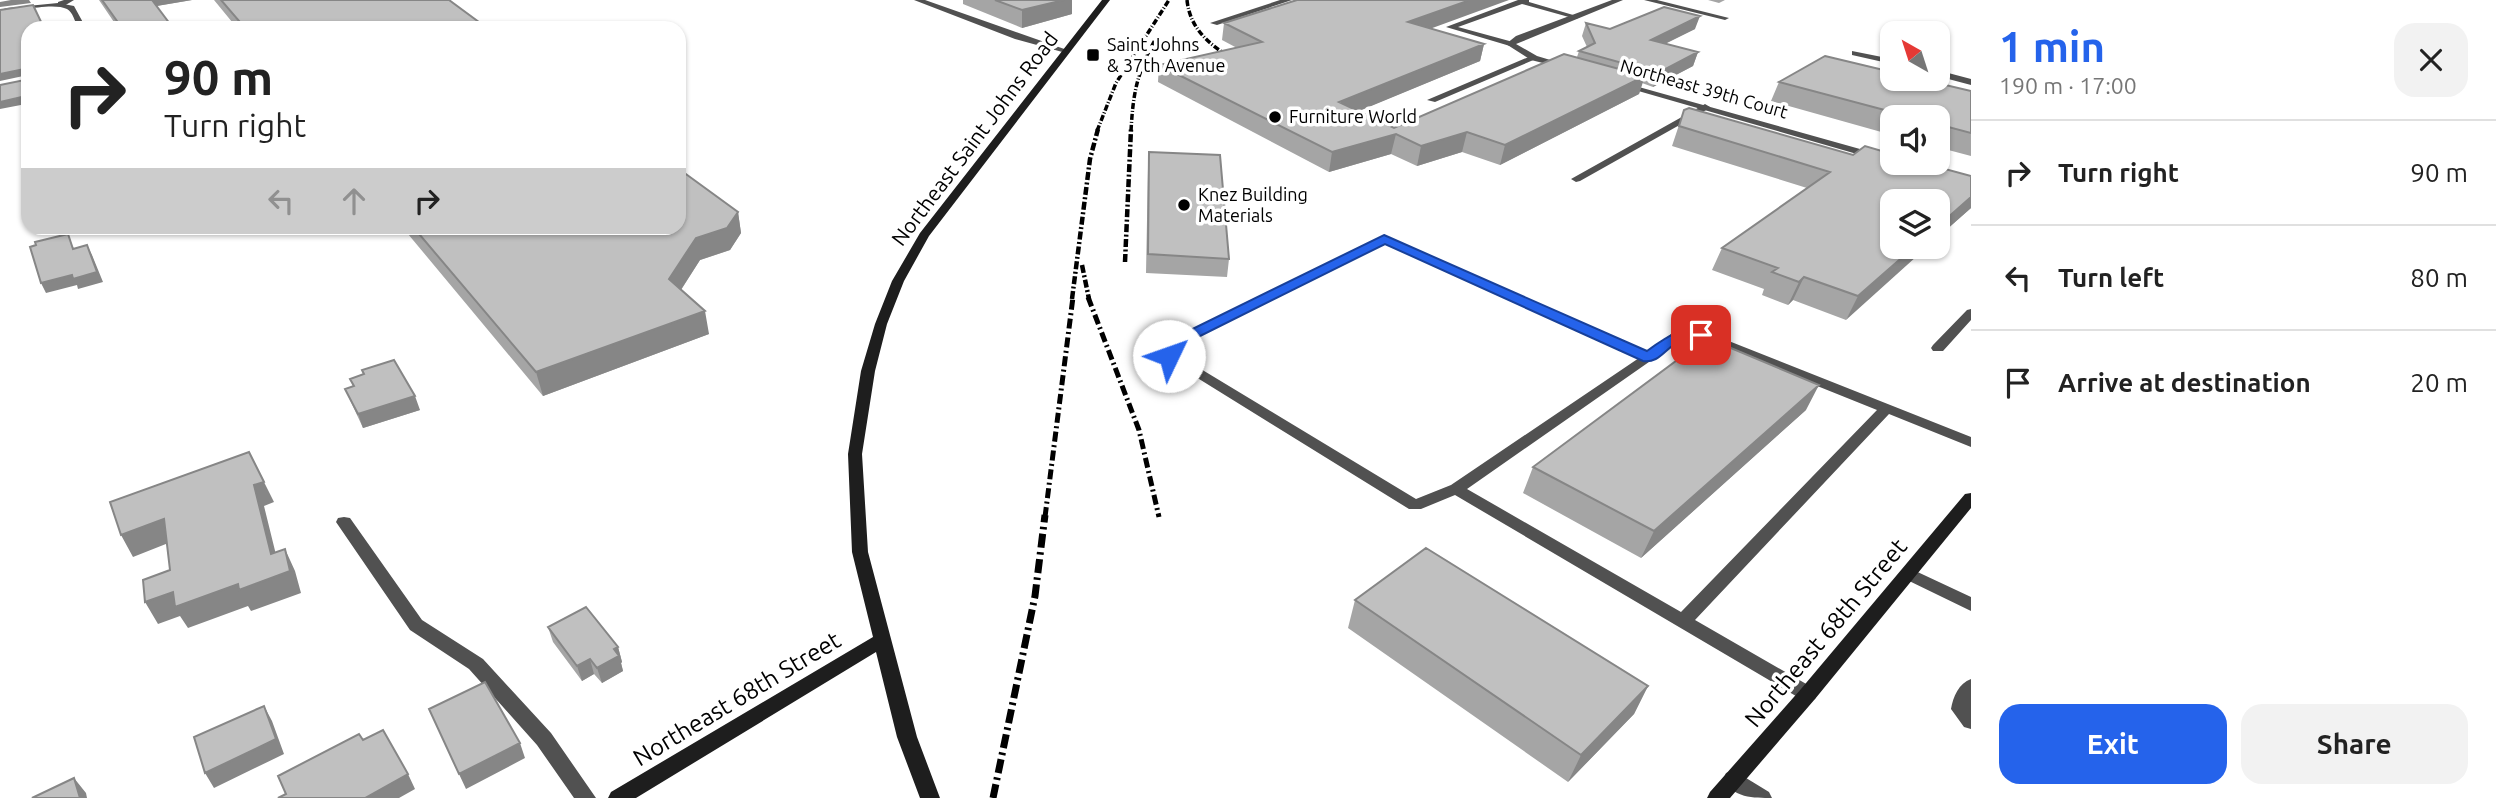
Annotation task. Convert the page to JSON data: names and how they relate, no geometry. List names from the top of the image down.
{
  "streets": {
    "main road": ["Northeast Saint Johns Road", "Northeast 68th Street"],
    "street": ["Northeast 39th Court"]
  },
  "crossings": [
    ["Northeast Saint Johns Road", "Northeast 68th Street"]
  ],
  "places": {
    "transit": ["Saint Johns & 37th Avenue"],
    "other": ["Furniture World", "Knez Building Materials"]
  },
  "north": "top left",
  "page": {
    "heading": ["1 min", "190 m · 17:00"],
    "turn": ["90 m", "Turn right"],
    "list": [
      {
        "name": "Turn right",
        "value": "90 m"
      },
      {
        "name": "Turn left",
        "value": "80 m"
      },
      {
        "name": "Arrive at destination",
        "value": "20 m"
      }
    ],
    "buttons": ["Exit", "Share"]
  }
}
